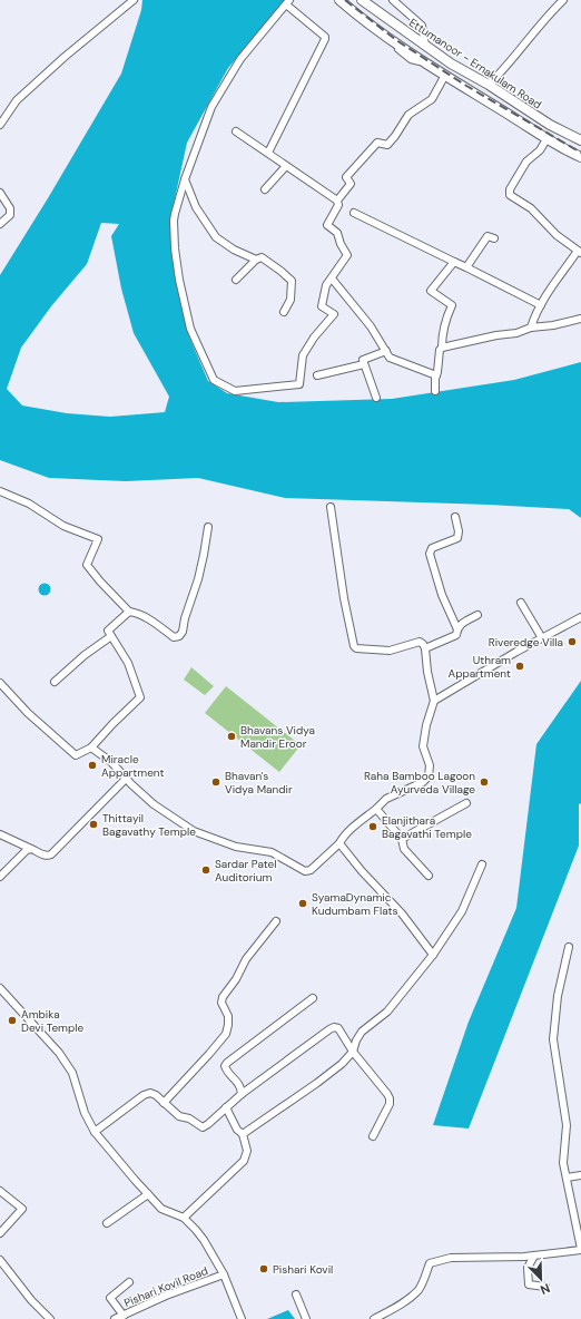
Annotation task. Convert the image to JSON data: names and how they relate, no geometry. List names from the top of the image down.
{
  "streets": {
    "main road": ["Ettumanoor - Ernakulam Road"],
    "street": ["Pishari Kovil Road"]
  },
  "places": [
    "Riveredge Villa",
    "Uthram Appartment",
    "Bhavans Vidya Mandir Eroor",
    "Miracle Appartment",
    "Bhavan's Vidya Mandir",
    "Raha Bamboo Lagoon Ayurveda Village",
    "Thittayil Bagavathy Temple",
    "Elanjithara Bagavathi Temple",
    "Sardar Patel Auditorium",
    "SyamaDynamic Kudumbam Flats",
    "Ambika Devi Temple",
    "Pishari Kovil"
  ],
  "north": "bottom right"
}
